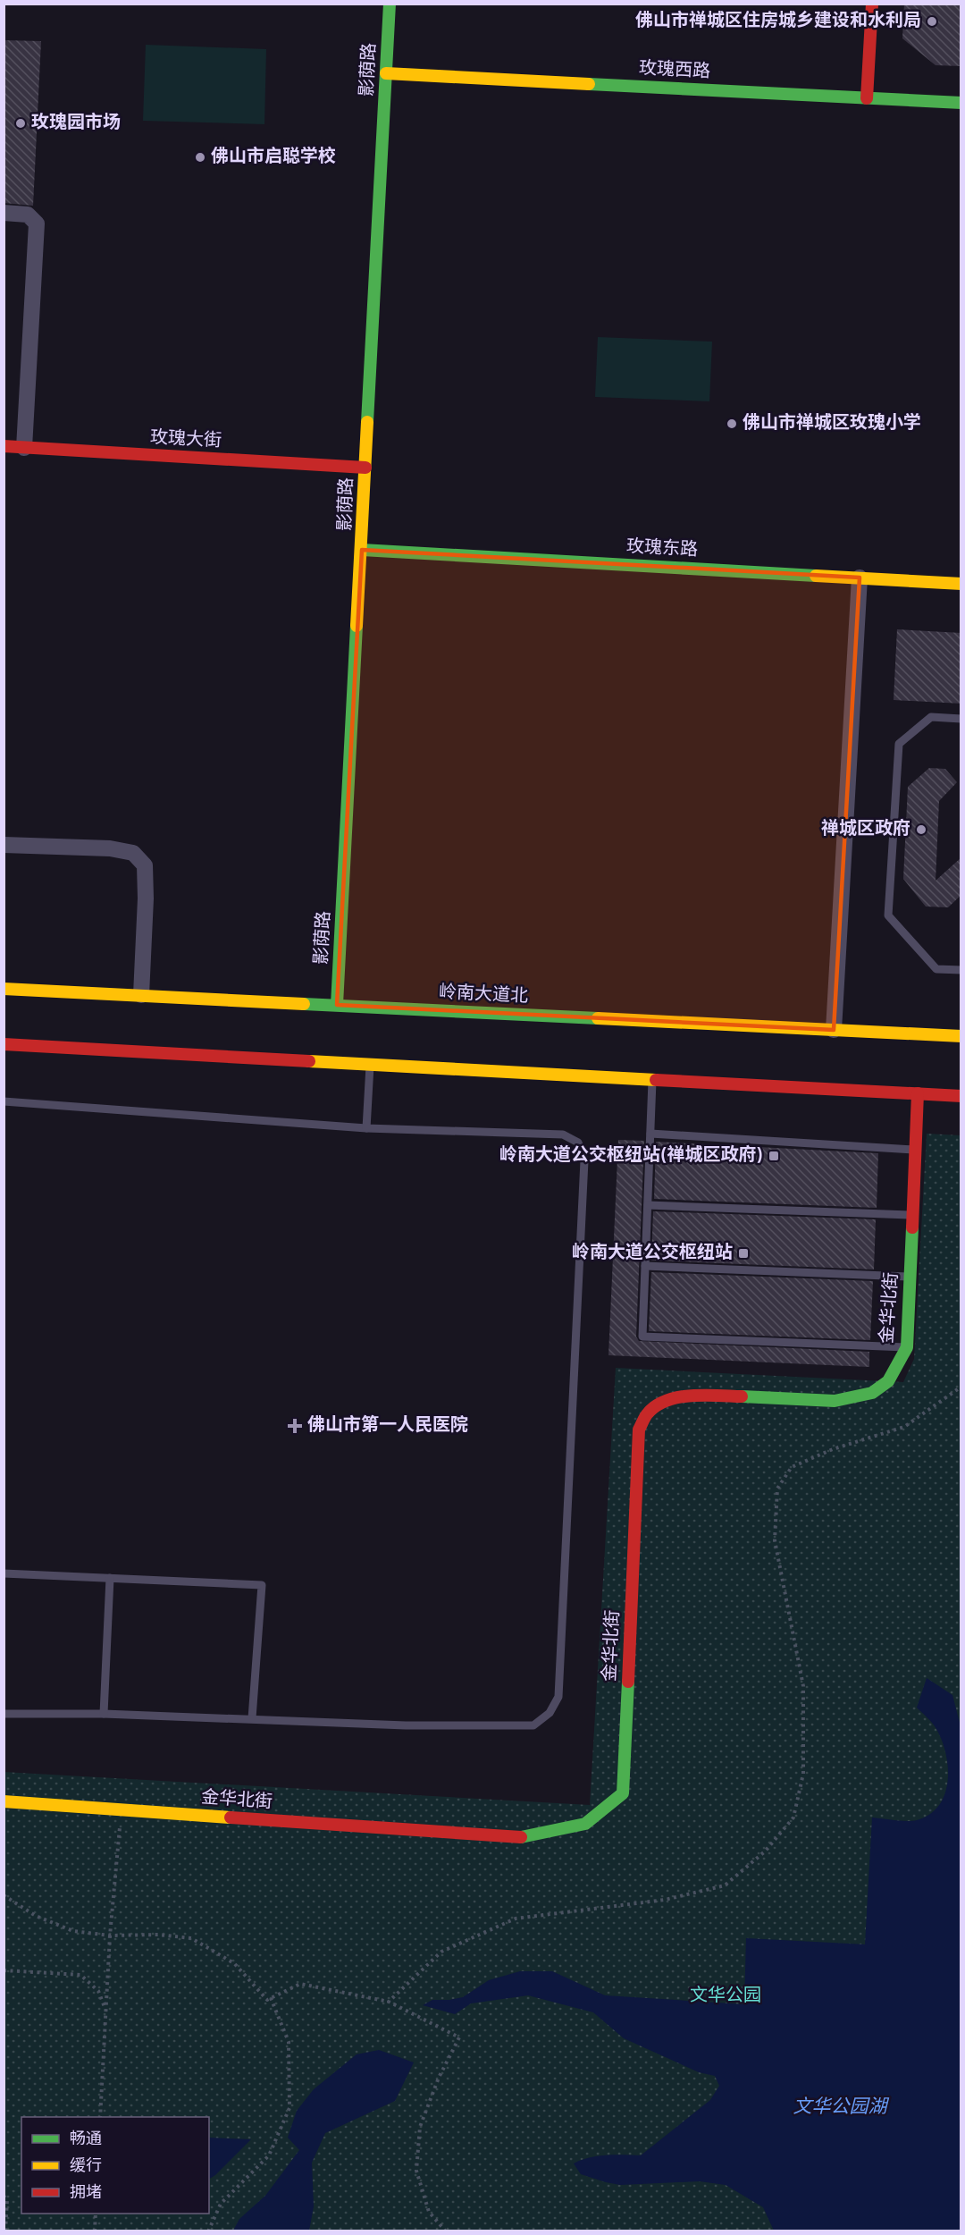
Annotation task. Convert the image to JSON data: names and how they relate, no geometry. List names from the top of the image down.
{
  "streets": {
    "street": [
      "影荫路",
      "玫瑰西路",
      "玫瑰大街",
      "玫瑰东路",
      "岭南大道北",
      "金华北街"
    ]
  },
  "crossings": [
    ["影荫路", "玫瑰西路"],
    ["影荫路", "玫瑰大街"],
    ["影荫路", "玫瑰东路"],
    ["影荫路", "岭南大道北"]
  ],
  "water": ["文华公园湖"],
  "parks": ["文华公园"],
  "places": {
    "other": [
      "佛山市禅城区住房城乡建设和水利局",
      "玫瑰园市场",
      "佛山市启聪学校",
      "佛山市禅城区玫瑰小学",
      "禅城区政府"
    ],
    "transit": ["岭南大道公交枢纽站(禅城区政府)", "岭南大道公交枢纽站"],
    "health": ["佛山市第一人民医院"]
  },
  "legend": ["畅通", "缓行", "拥堵"]
}
